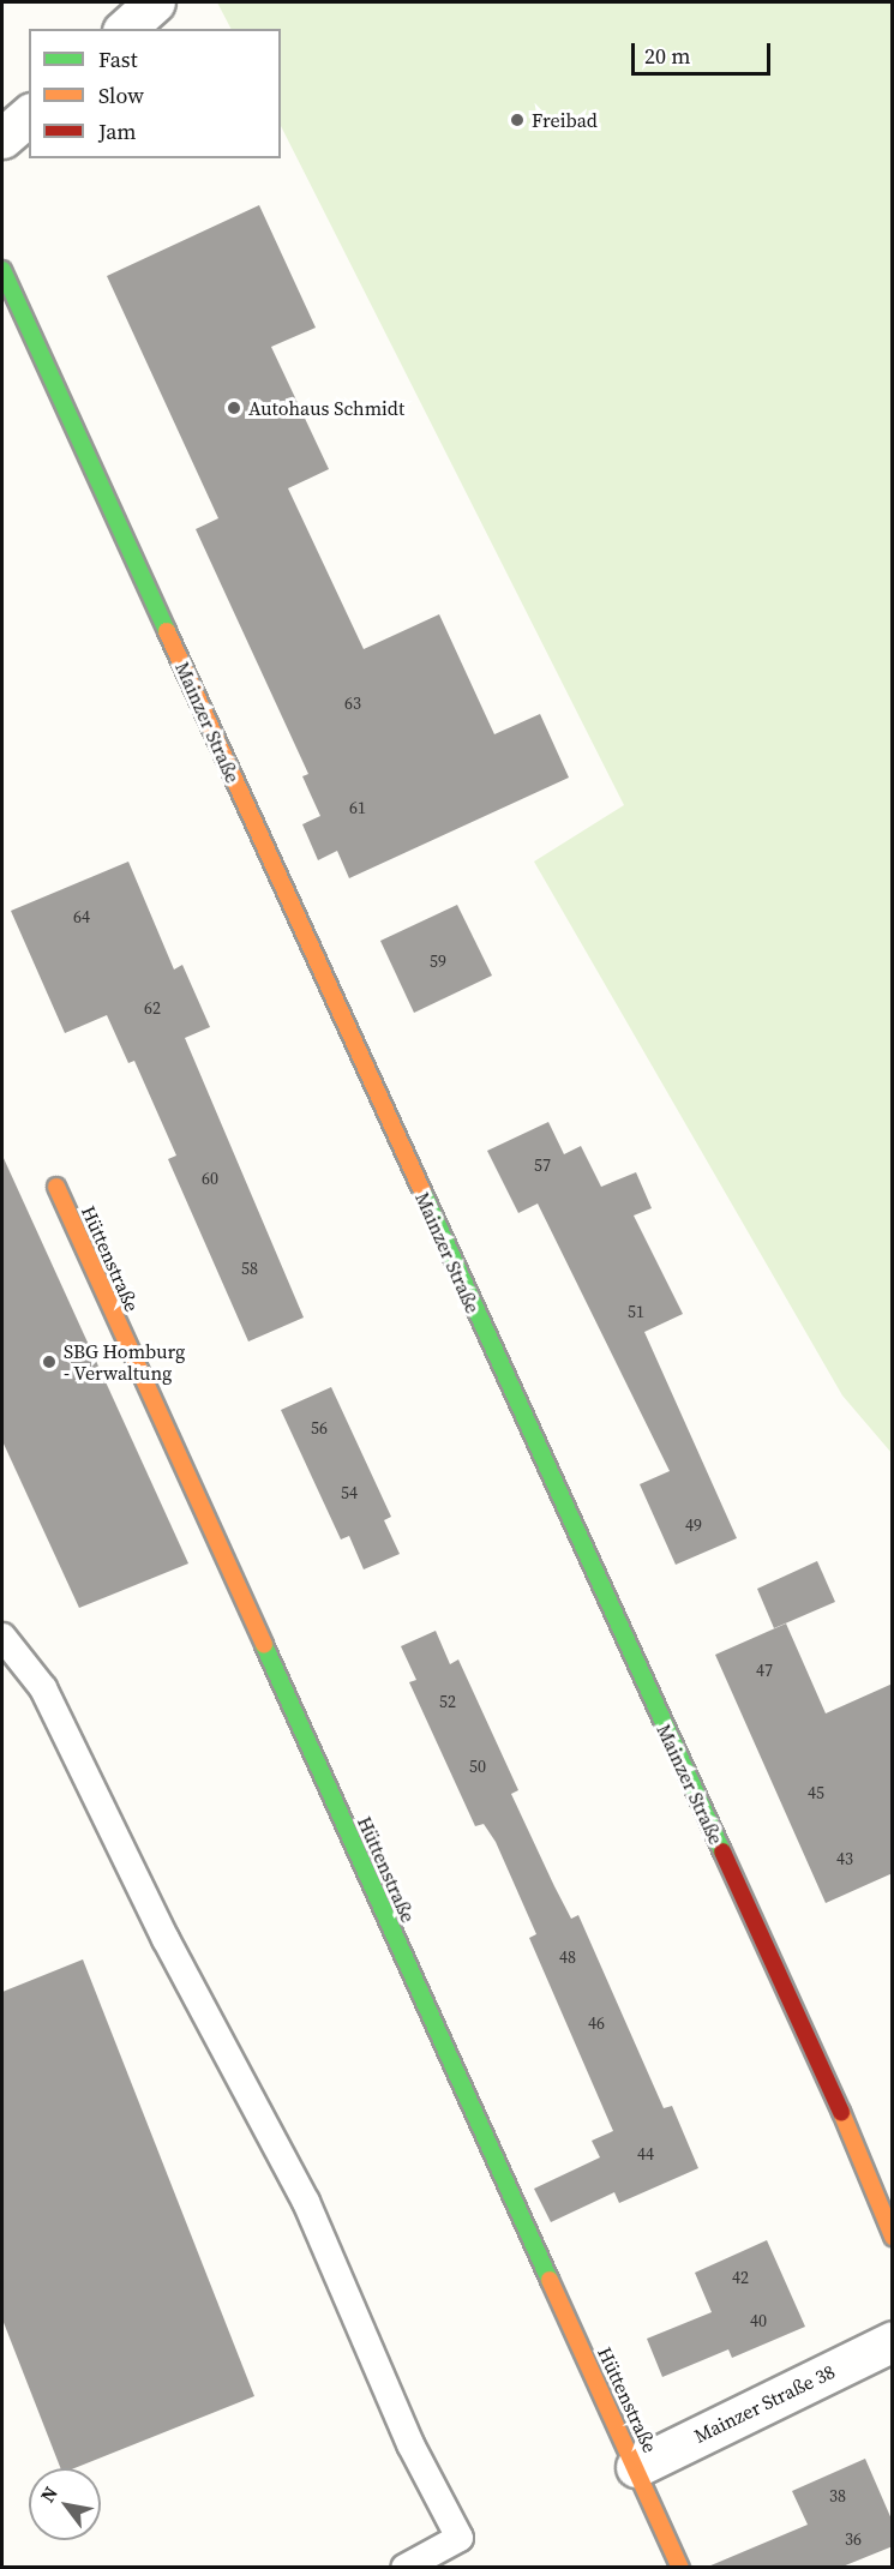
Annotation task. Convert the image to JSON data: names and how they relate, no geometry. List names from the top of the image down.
{
  "streets": {
    "street": ["Mainzer Straße", "Hüttenstraße", "Mainzer Straße 38"]
  },
  "crossings": [
    ["Hüttenstraße", "Mainzer Straße 38"]
  ],
  "places": ["Freibad", "Autohaus Schmidt", "SBG Homburg - Verwaltung"],
  "house_numbers": [
    "63",
    "61",
    "64",
    "59",
    "62",
    "57",
    "60",
    "58",
    "51",
    "56",
    "54",
    "49",
    "47",
    "52",
    "50",
    "45",
    "43",
    "48",
    "46",
    "44",
    "42",
    "40",
    "38",
    "36"
  ],
  "legend": ["Fast", "Slow", "Jam"],
  "scale_bar": "20 m",
  "north": "top left"
}
